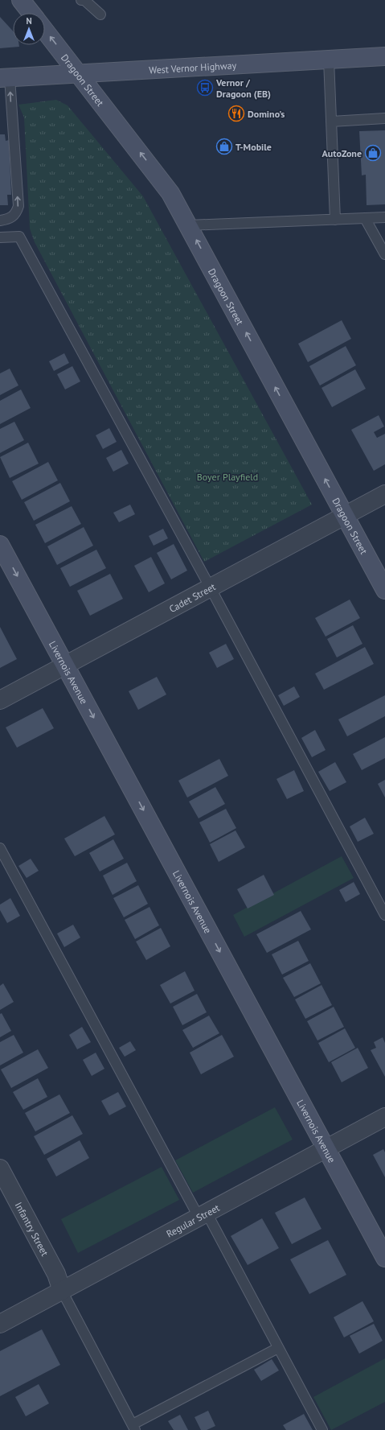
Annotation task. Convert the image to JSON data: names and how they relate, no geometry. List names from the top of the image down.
{
  "streets": {
    "main road": ["West Vernor Highway", "Dragoon Street", "Livernois Avenue"],
    "street": ["Cadet Street", "Regular Street", "Infantry Street"]
  },
  "crossings": [
    ["West Vernor Highway", "Dragoon Street"],
    ["Dragoon Street", "Cadet Street"],
    ["Cadet Street", "Livernois Avenue"],
    ["Livernois Avenue", "Regular Street"],
    ["Regular Street", "Infantry Street"]
  ],
  "one_way": ["Dragoon Street", "Livernois Avenue"],
  "parks": ["Boyer Playfield"],
  "places": {
    "bus stop": ["Vernor / Dragoon (EB)"],
    "restaurant": ["Domino's"],
    "shop": ["T-Mobile", "AutoZone"]
  },
  "north": "top"
}
